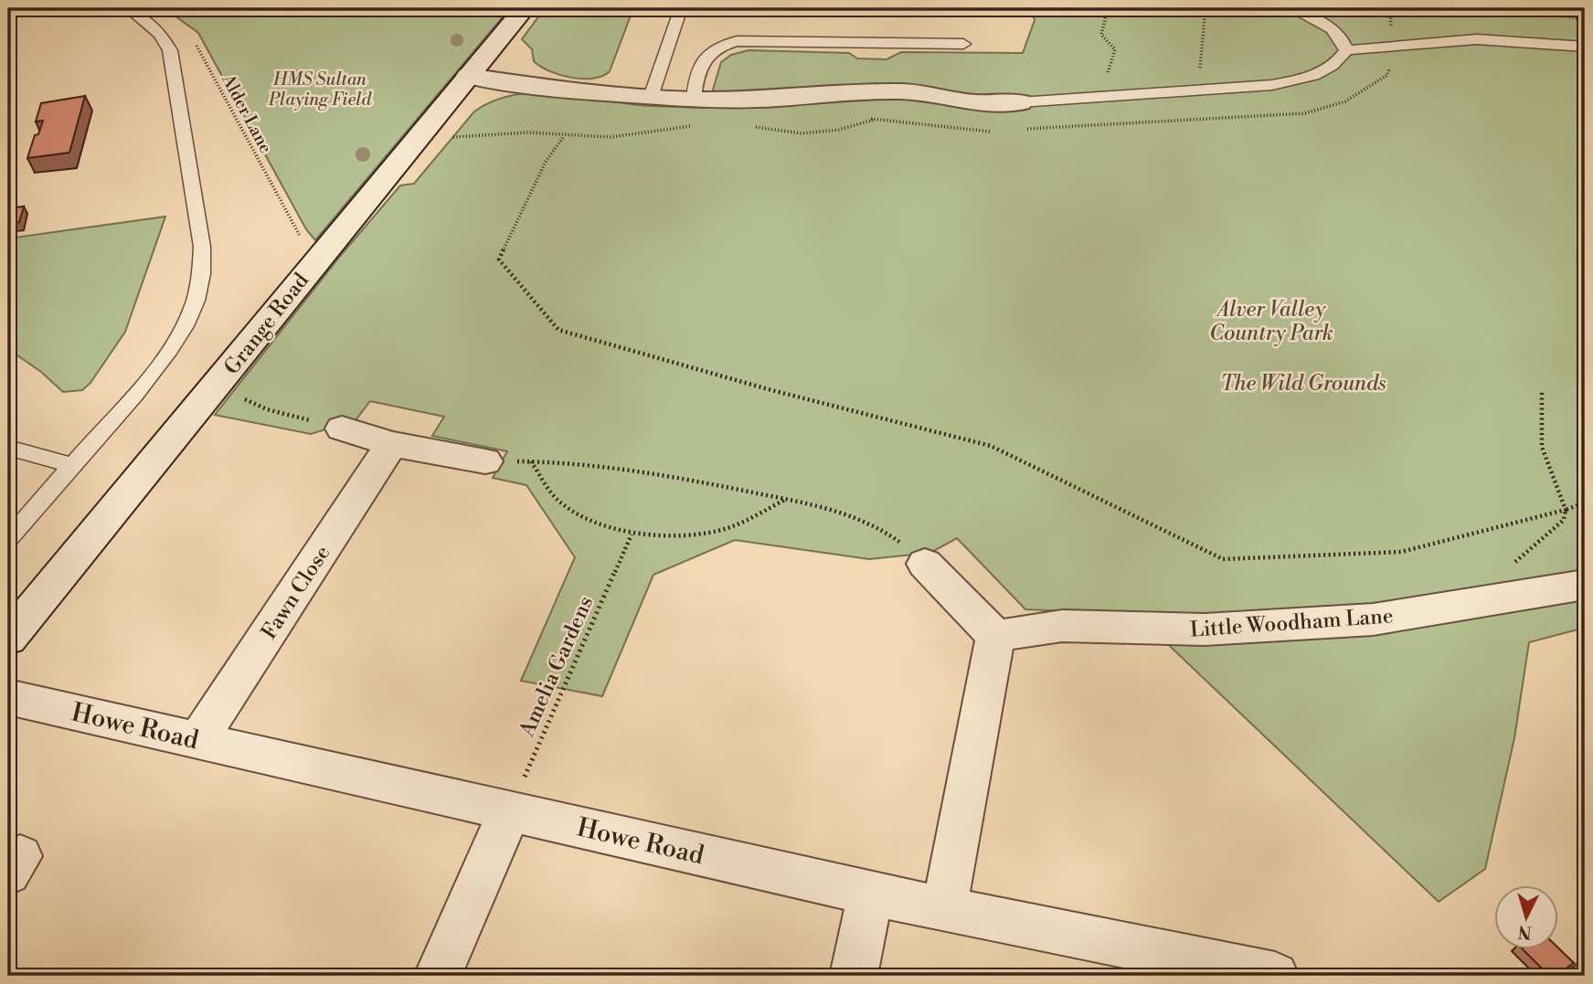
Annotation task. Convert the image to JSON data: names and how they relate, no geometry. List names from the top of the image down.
{
  "streets": {
    "street": [
      "Grange Road",
      "Fawn Close",
      "Little Woodham Lane",
      "Howe Road"
    ],
    "path": ["Alder Lane", "Amelia Gardens"]
  },
  "crossings": [
    ["Fawn Close", "Howe Road"],
    ["Amelia Gardens", "Howe Road"]
  ],
  "parks": ["HMS Sultan Playing Field", "Alver Valley Country Park", "The Wild Grounds"],
  "north": "bottom"
}
